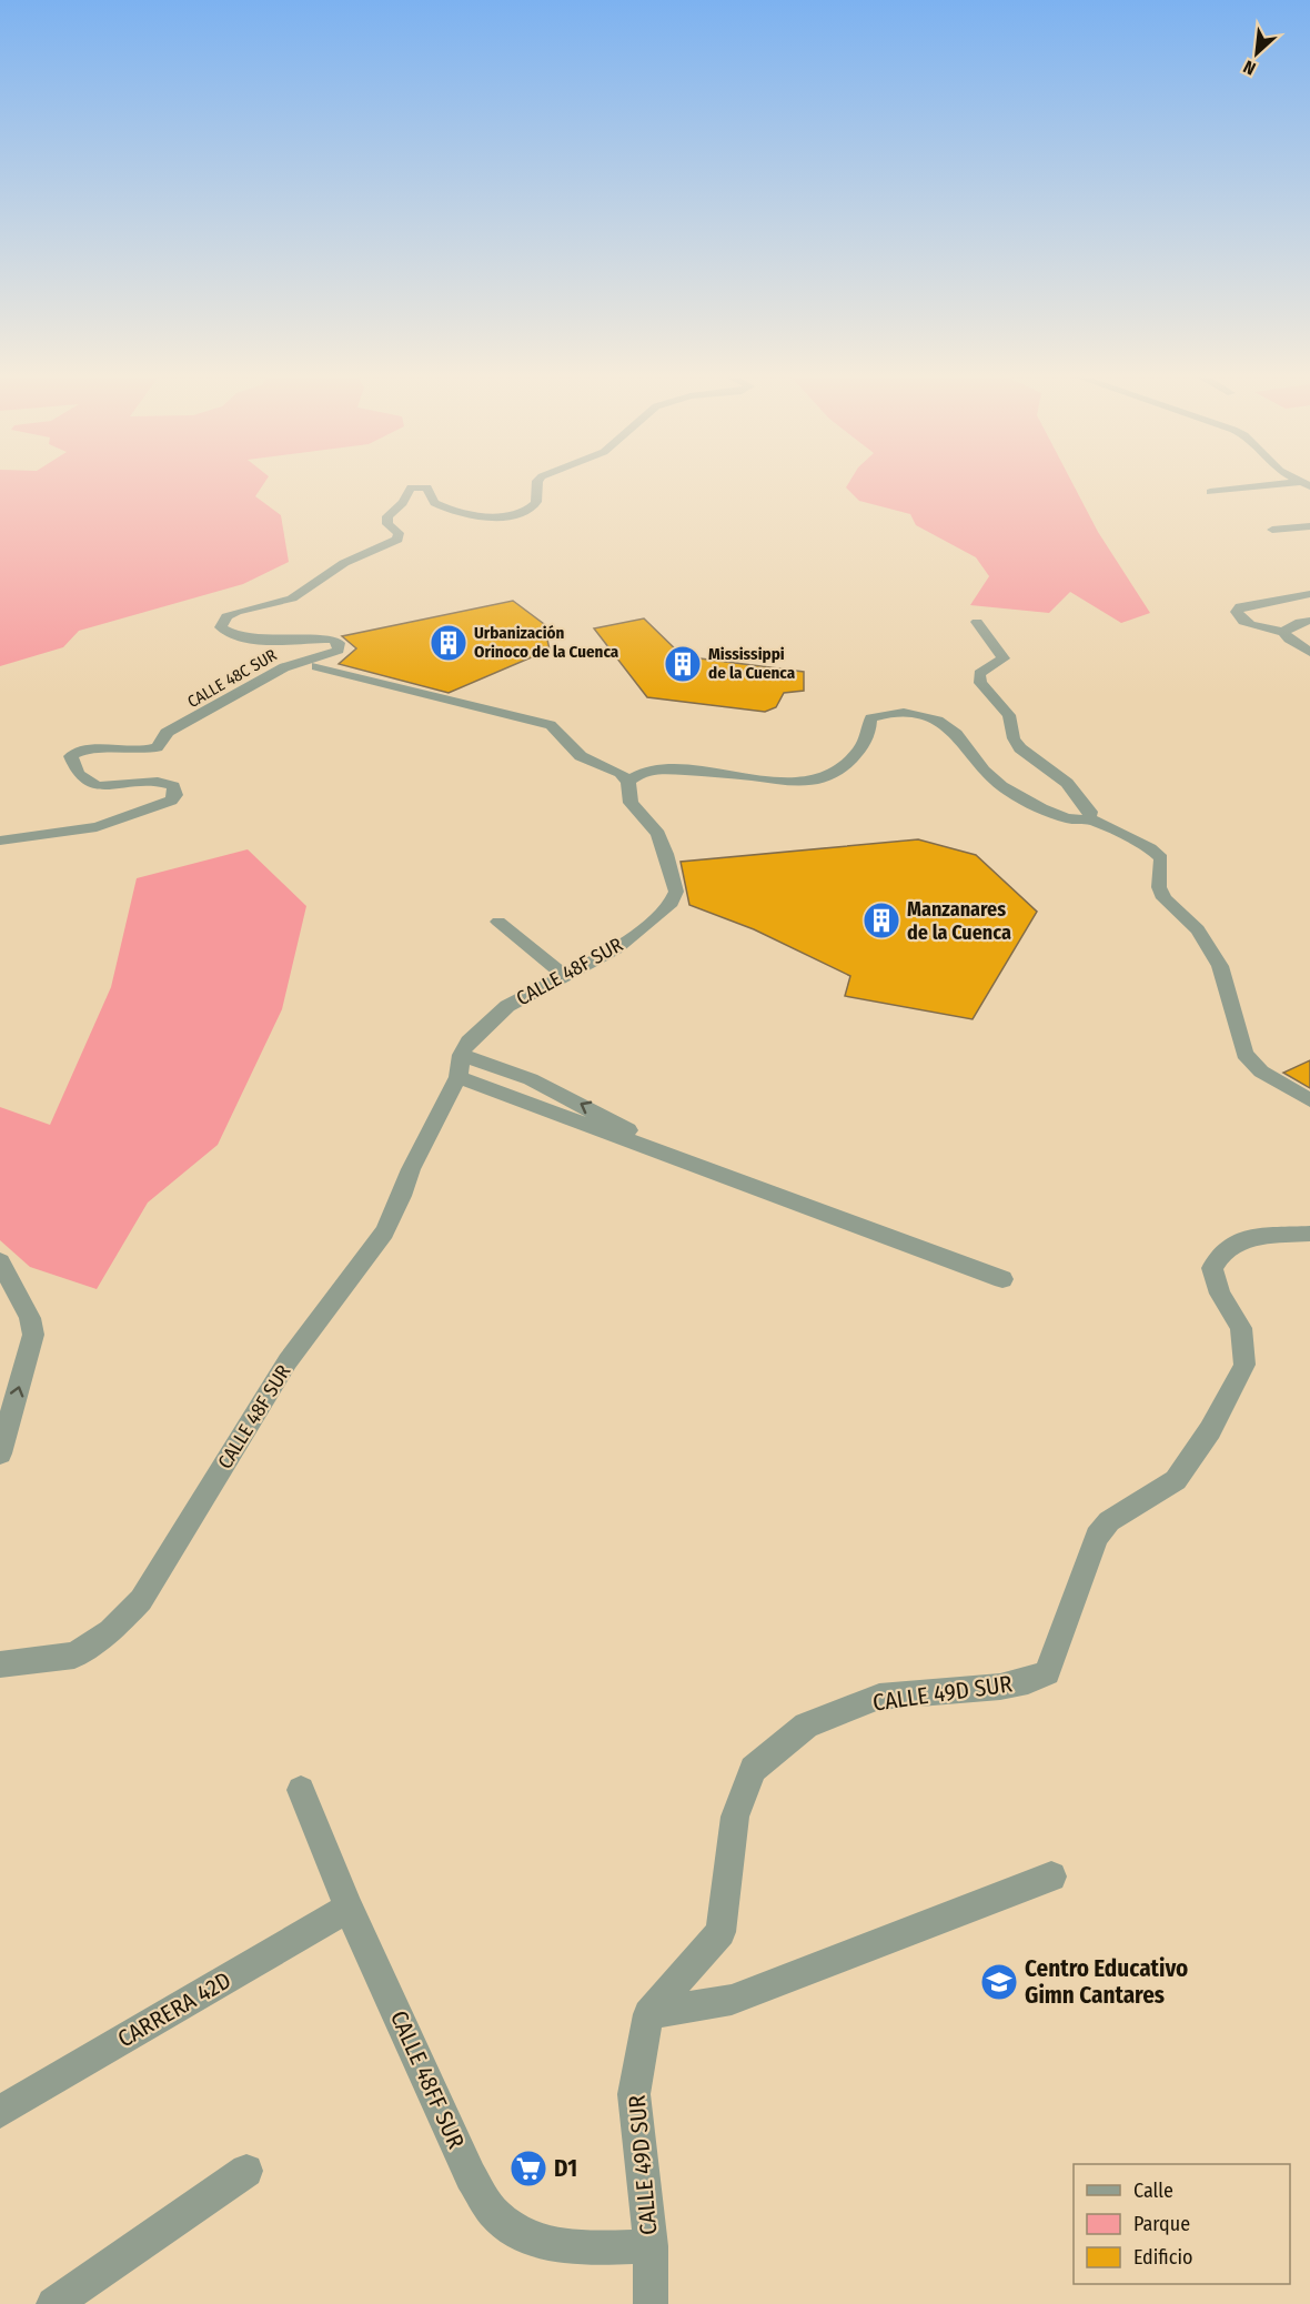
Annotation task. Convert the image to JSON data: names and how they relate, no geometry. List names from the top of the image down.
{
  "streets": {
    "street": [
      "CALLE 48C SUR",
      "CALLE 48F SUR",
      "CALLE 49D SUR",
      "CARRERA 42D",
      "CALLE 48FF SUR"
    ]
  },
  "crossings": [
    ["CALLE 49D SUR", "CALLE 48FF SUR"],
    ["CARRERA 42D", "CALLE 48FF SUR"]
  ],
  "places": {
    "building": ["Urbanización Orinoco de la Cuenca", "Mississippi de la Cuenca", "Manzanares de la Cuenca"],
    "school or university": ["Centro Educativo Gimn Cantares"],
    "supermarket": ["D1"]
  },
  "legend": ["Calle", "Parque", "Edificio"],
  "north": "bottom left"
}
